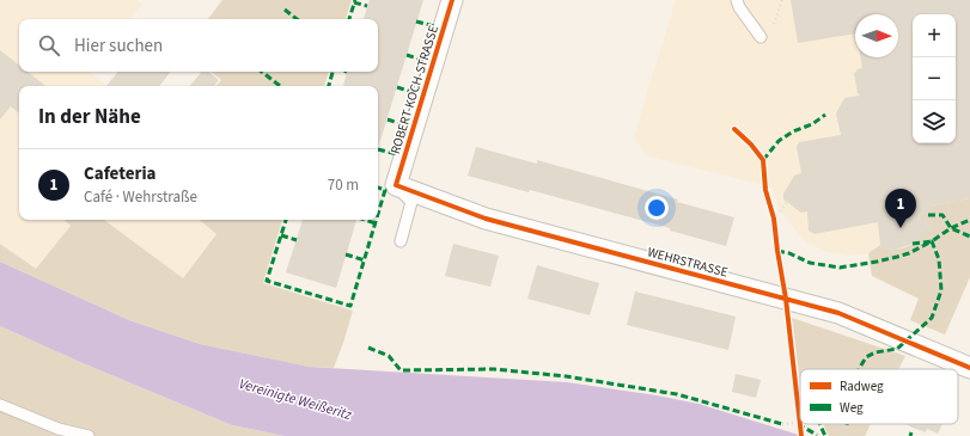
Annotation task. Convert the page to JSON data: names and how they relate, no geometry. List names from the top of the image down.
{
  "streets": {
    "street": ["ROBERT-KOCH-STRASSE", "WEHRSTRASSE"]
  },
  "crossings": [
    ["ROBERT-KOCH-STRASSE", "WEHRSTRASSE"]
  ],
  "water": ["Vereinigte Weißeritz"],
  "legend": ["Radweg", "Weg"],
  "north": "right",
  "page": {
    "map_buttons": ["+", "−"],
    "search": "Hier suchen",
    "heading": "In der Nähe",
    "list": [
      {
        "mark": "1",
        "name": "Cafeteria",
        "note": "Café · Wehrstraße",
        "value": "70 m"
      }
    ],
    "pins": "1"
  }
}
